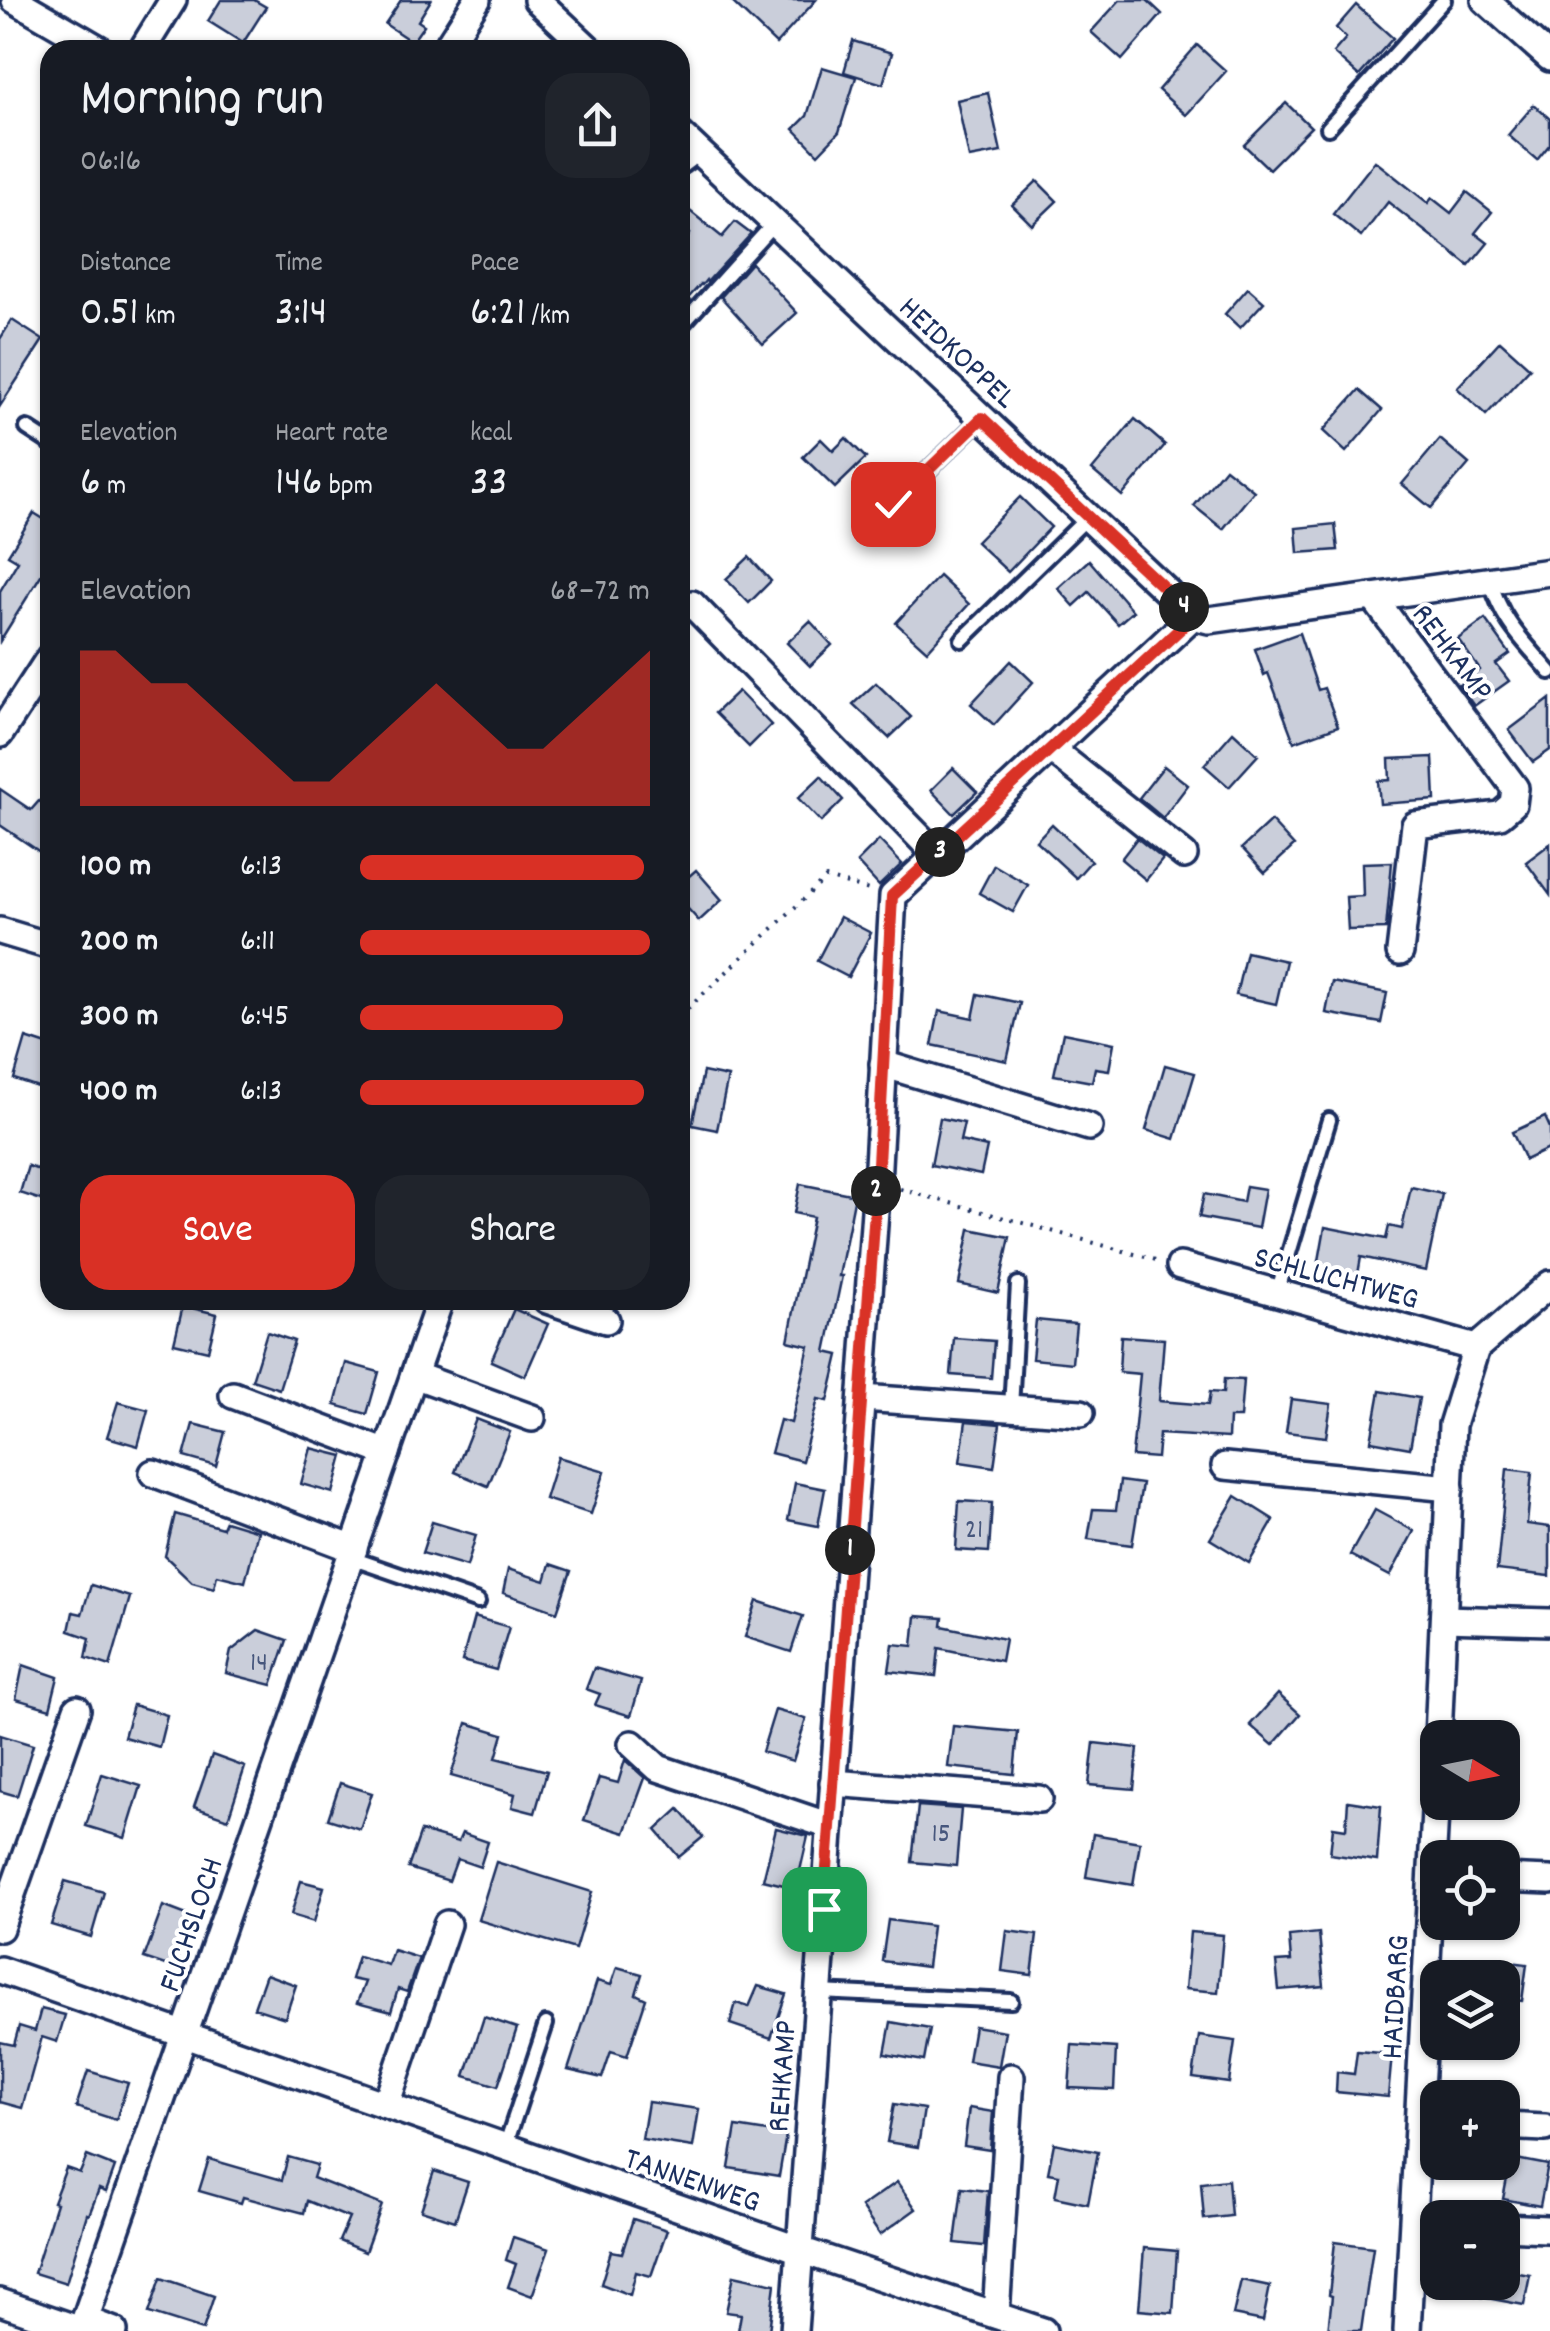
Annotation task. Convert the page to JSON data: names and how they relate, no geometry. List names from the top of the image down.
{
  "streets": {
    "street": [
      "HEIDKOPPEL",
      "REHKAMP",
      "SCHLUCHTWEG",
      "FUCHSLOCH",
      "HAIDBARG",
      "TANNENWEG"
    ]
  },
  "crossings": [
    ["HEIDKOPPEL", "REHKAMP"],
    ["REHKAMP", "TANNENWEG"],
    ["FUCHSLOCH", "TANNENWEG"]
  ],
  "house_numbers": ["21", "14", "15"],
  "north": "right",
  "page": {
    "heading": ["Morning run", "06:16"],
    "stats": [
      ["Distance", "0.51 km"],
      ["Time", "3:14"],
      ["Pace", "6:21 /km"],
      ["Elevation", "6 m"],
      ["Heart rate", "146 bpm"],
      ["kcal", "33"]
    ],
    "chart": ["Elevation", "68–72 m"],
    "pins": [
      "4",
      "3",
      "2",
      "1"
    ],
    "list": [
      {
        "name": "100 m",
        "note": "6:13"
      },
      {
        "name": "200 m",
        "note": "6:11"
      },
      {
        "name": "300 m",
        "note": "6:45"
      },
      {
        "name": "400 m",
        "note": "6:13"
      }
    ],
    "buttons": ["Save", "Share"],
    "map_buttons": ["+", "−"]
  }
}
